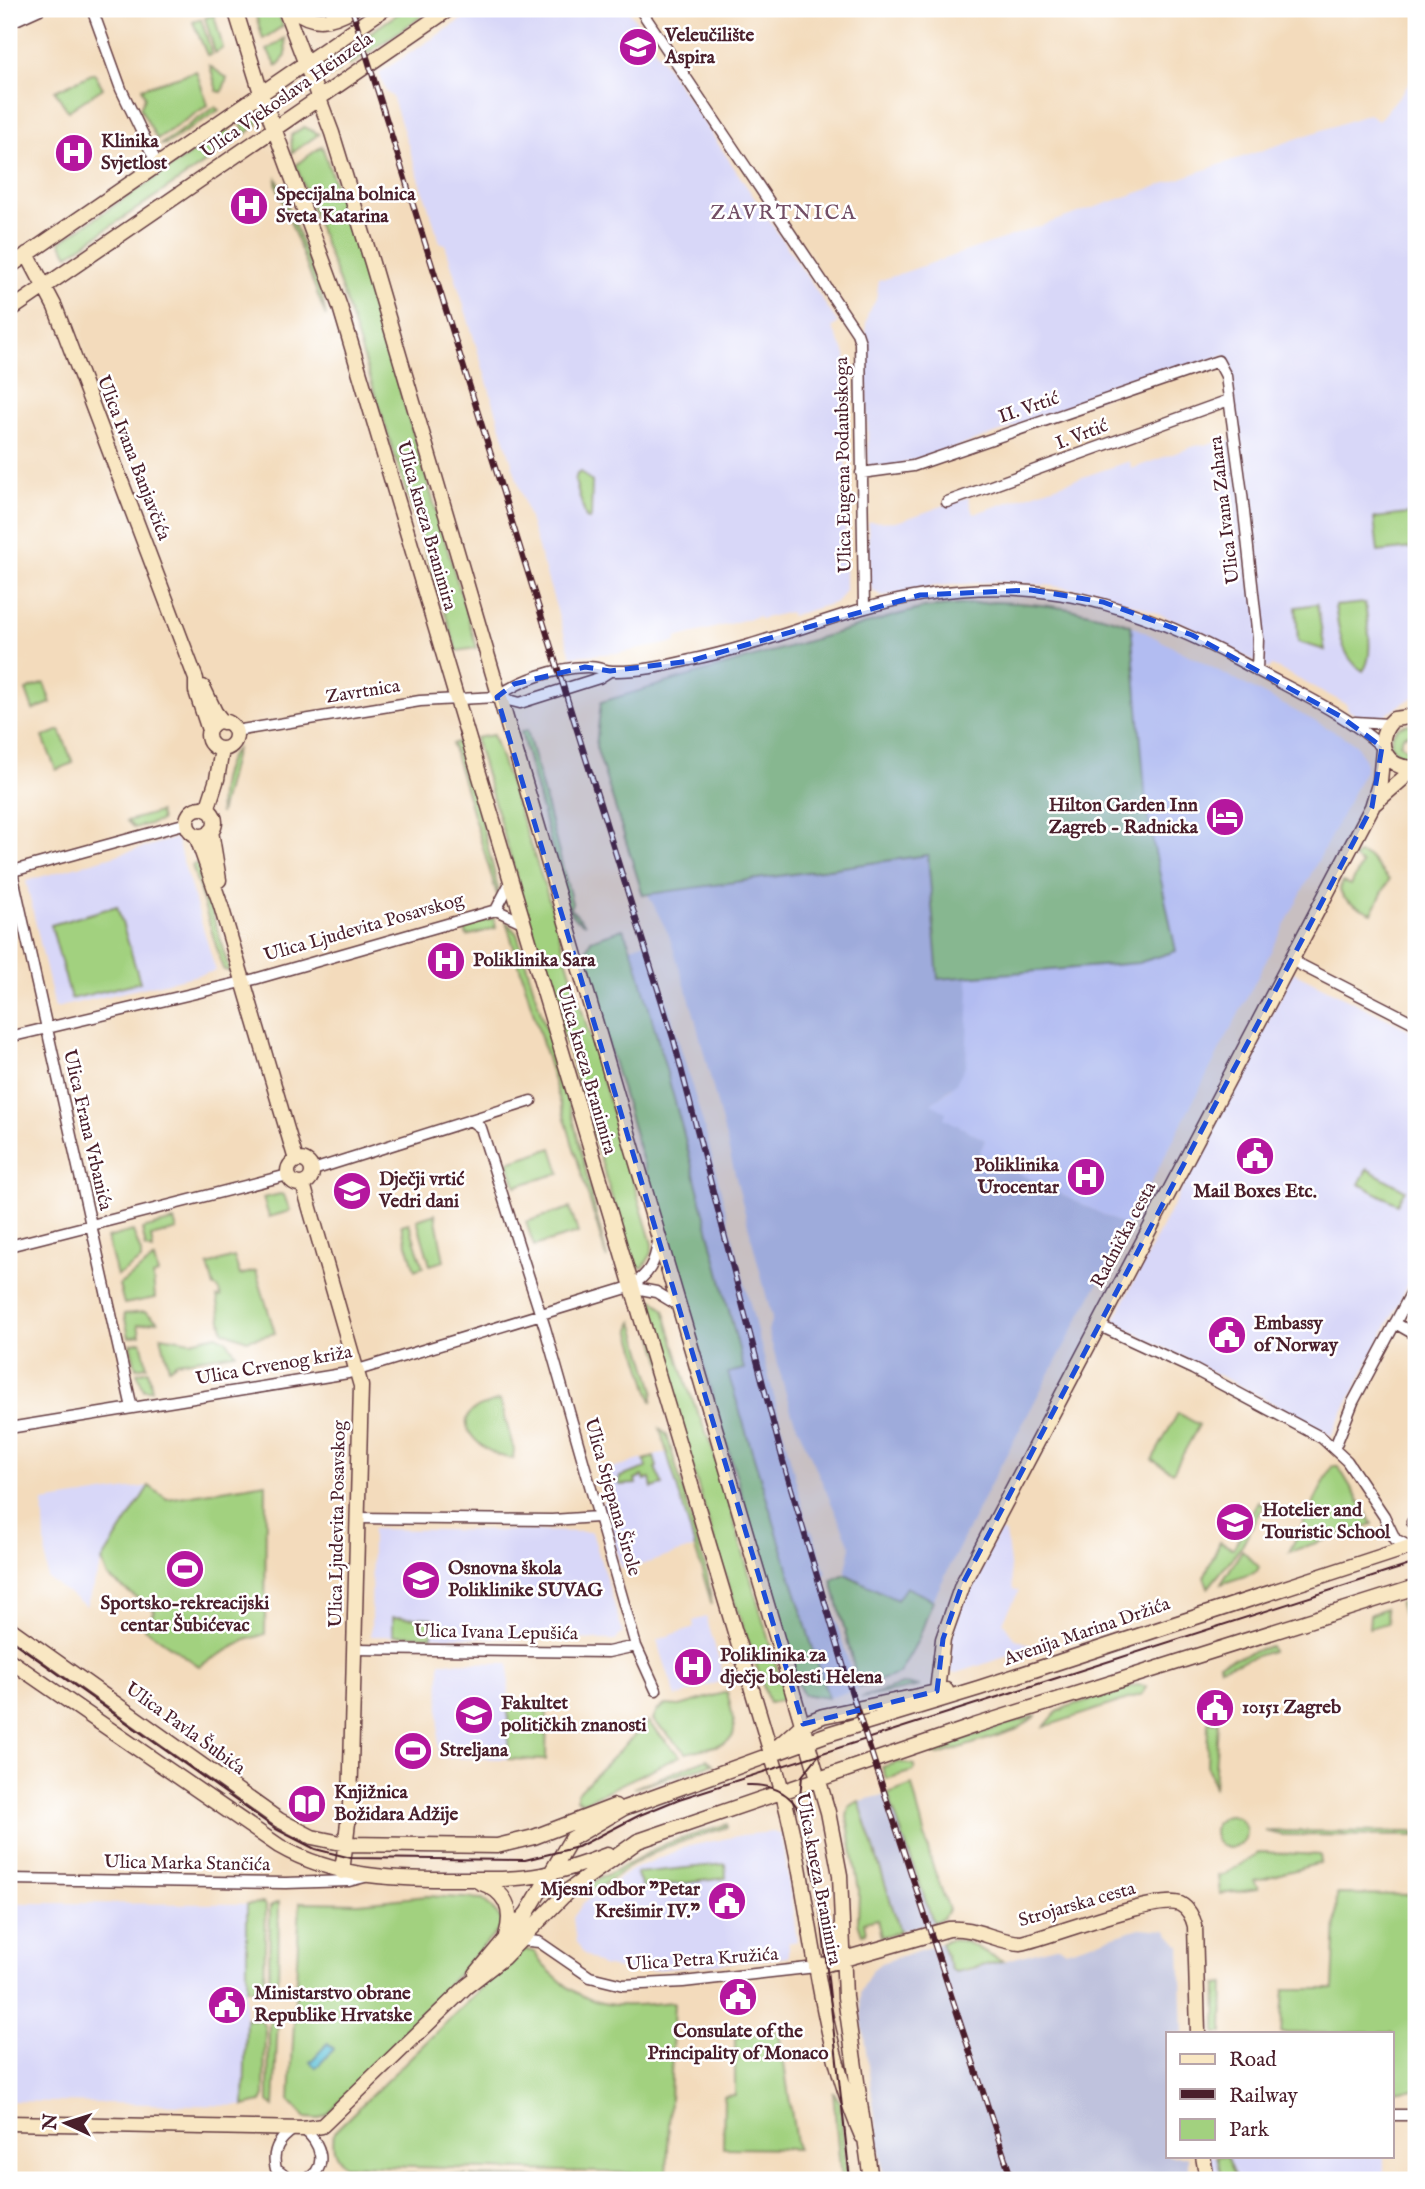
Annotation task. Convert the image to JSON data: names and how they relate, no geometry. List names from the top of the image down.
{
  "streets": {
    "main road": [
      "Ulica Vjekoslava Heinzela",
      "Ulica Ivana Banjavčića",
      "Ulica kneza Branimira",
      "Ulica Ljudevita Posavskog",
      "Radnička cesta",
      "Avenija Marina Držića",
      "Ulica Pavla Šubića",
      "Strojarska cesta"
    ],
    "street": [
      "II. Vrtić",
      "I. Vrtić",
      "Ulica Eugena Podaubskoga",
      "Ulica Ivana Zahara",
      "Zavrtnica",
      "Ulica Frana Vrbanića",
      "Ulica Crvenog križa",
      "Ulica Stjepana Širole",
      "Ulica Ivana Lepušića",
      "Ulica Marka Stančića",
      "Ulica Petra Kružića"
    ]
  },
  "crossings": [
    ["Ulica Vjekoslava Heinzela", "Ulica Ivana Banjavčića"],
    ["Ulica Vjekoslava Heinzela", "Ulica kneza Branimira"],
    ["II. Vrtić", "Ulica Eugena Podaubskoga"],
    ["II. Vrtić", "Ulica Ivana Zahara"],
    ["I. Vrtić", "Ulica Ivana Zahara"],
    ["Ulica Ivana Banjavčića", "Zavrtnica"],
    ["Ulica Eugena Podaubskoga", "Zavrtnica"],
    ["Ulica kneza Branimira", "Zavrtnica"],
    ["Ulica kneza Branimira", "Ulica Ljudevita Posavskog"],
    ["Ulica kneza Branimira", "Ulica Crvenog križa"],
    ["Ulica kneza Branimira", "Avenija Marina Držića"],
    ["Ulica kneza Branimira", "Strojarska cesta"],
    ["Ulica kneza Branimira", "Ulica Petra Kružića"],
    ["Ulica Ljudevita Posavskog", "Ulica Crvenog križa"],
    ["Ulica Ljudevita Posavskog", "Ulica Ivana Lepušića"],
    ["Ulica Ljudevita Posavskog", "Ulica Pavla Šubića"],
    ["Ulica Frana Vrbanića", "Ulica Crvenog križa"],
    ["Ulica Crvenog križa", "Ulica Stjepana Širole"],
    ["Ulica Stjepana Širole", "Ulica Ivana Lepušića"],
    ["Avenija Marina Držića", "Ulica Pavla Šubića"],
    ["Strojarska cesta", "Ulica Petra Kružića"]
  ],
  "districts": ["ZAVRTNICA"],
  "places": {
    "school or university": [
      "Veleučilište Aspira",
      "Dječji vrtić Vedri dani",
      "Hotelier and Touristic School",
      "Osnovna škola Poliklinike SUVAG",
      "Fakultet političkih znanosti"
    ],
    "hospital": [
      "Klinika Svjetlost",
      "Specijalna bolnica Sveta Katarina",
      "Poliklinika Sara",
      "Poliklinika Urocentar",
      "Poliklinika za dječje bolesti Helena"
    ],
    "hotel": ["Hilton Garden Inn Zagreb - Radnicka"],
    "public building": [
      "Mail Boxes Etc.",
      "Embassy of Norway",
      "10151 Zagreb",
      "Mjesni odbor \"Petar Krešimir IV.\"",
      "Consulate of the Principality of Monaco",
      "Ministarstvo obrane Republike Hrvatske"
    ],
    "sports": ["Sportsko-rekreacijski centar Šubićevac", "Streljana"],
    "library": ["Knjižnica Božidara Adžije"]
  },
  "legend": ["Road", "Railway", "Park"],
  "north": "left"
}
